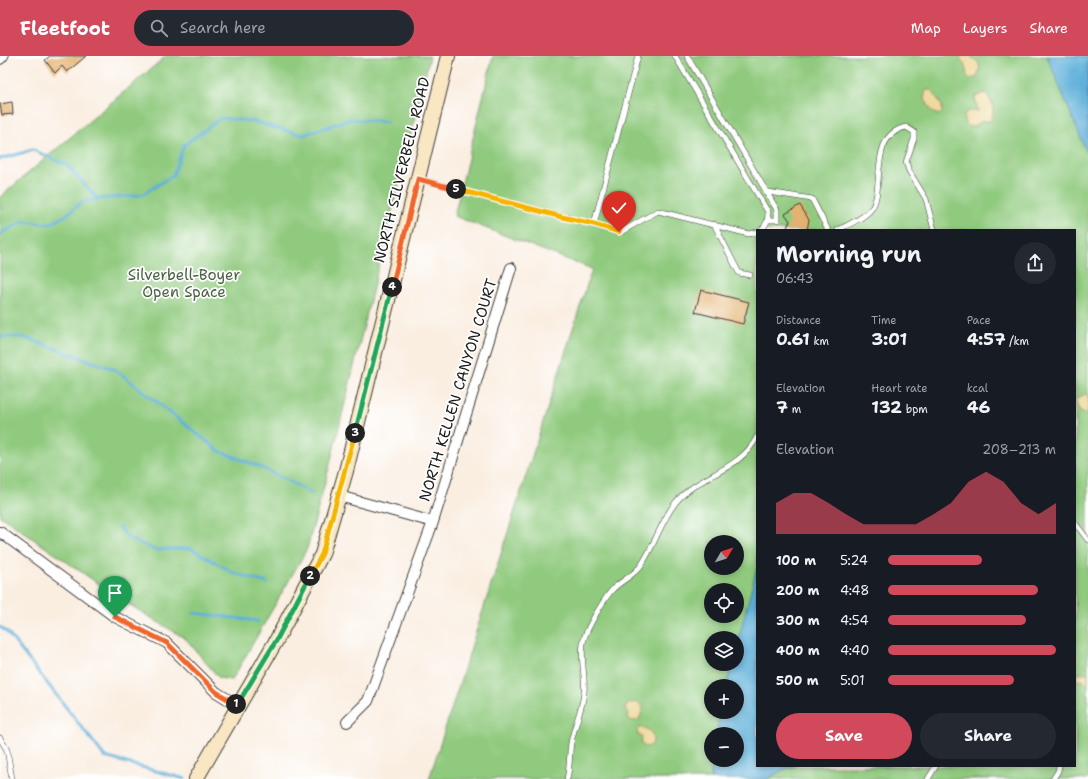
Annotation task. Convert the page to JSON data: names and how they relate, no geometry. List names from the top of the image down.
{
  "streets": {
    "main road": ["NORTH SILVERBELL ROAD"],
    "street": ["NORTH KELLEN CANYON COURT"]
  },
  "crossings": [
    ["NORTH SILVERBELL ROAD", "NORTH KELLEN CANYON COURT"]
  ],
  "parks": ["Silverbell-Boyer Open Space"],
  "north": "top right",
  "page": {
    "header": "Fleetfoot",
    "search": "Search here",
    "nav": ["Map", "Layers", "Share"],
    "pins": [
      "5",
      "4",
      "3",
      "2",
      "1"
    ],
    "heading": ["Morning run", "06:43"],
    "stats": [
      ["Distance", "0.61 km"],
      ["Time", "3:01"],
      ["Pace", "4:57 /km"],
      ["Elevation", "7 m"],
      ["Heart rate", "132 bpm"],
      ["kcal", "46"]
    ],
    "chart": ["Elevation", "208–213 m"],
    "map_buttons": ["+", "−"],
    "list": [
      {
        "name": "100 m",
        "note": "5:24"
      },
      {
        "name": "200 m",
        "note": "4:48"
      },
      {
        "name": "300 m",
        "note": "4:54"
      },
      {
        "name": "400 m",
        "note": "4:40"
      },
      {
        "name": "500 m",
        "note": "5:01"
      }
    ],
    "buttons": ["Save", "Share"]
  }
}
